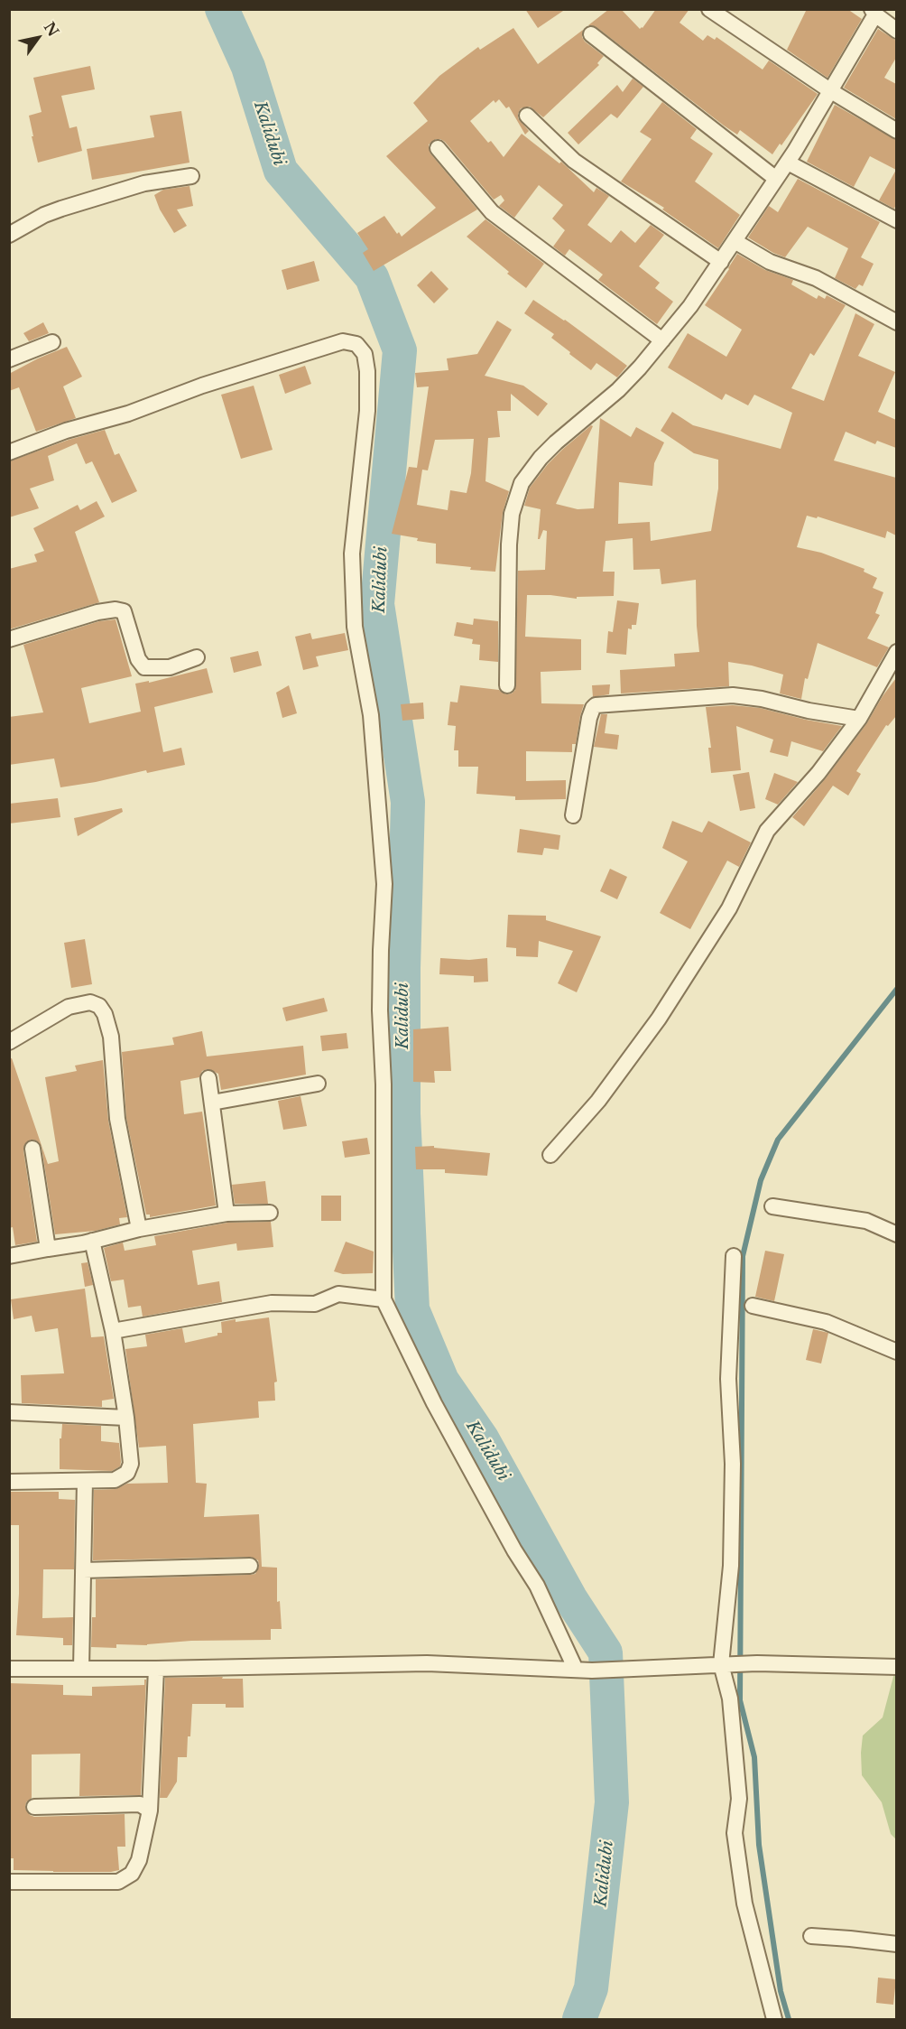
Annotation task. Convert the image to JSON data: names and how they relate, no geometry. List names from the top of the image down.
{
  "water": ["Kalidubi"],
  "north": "top right"
}
